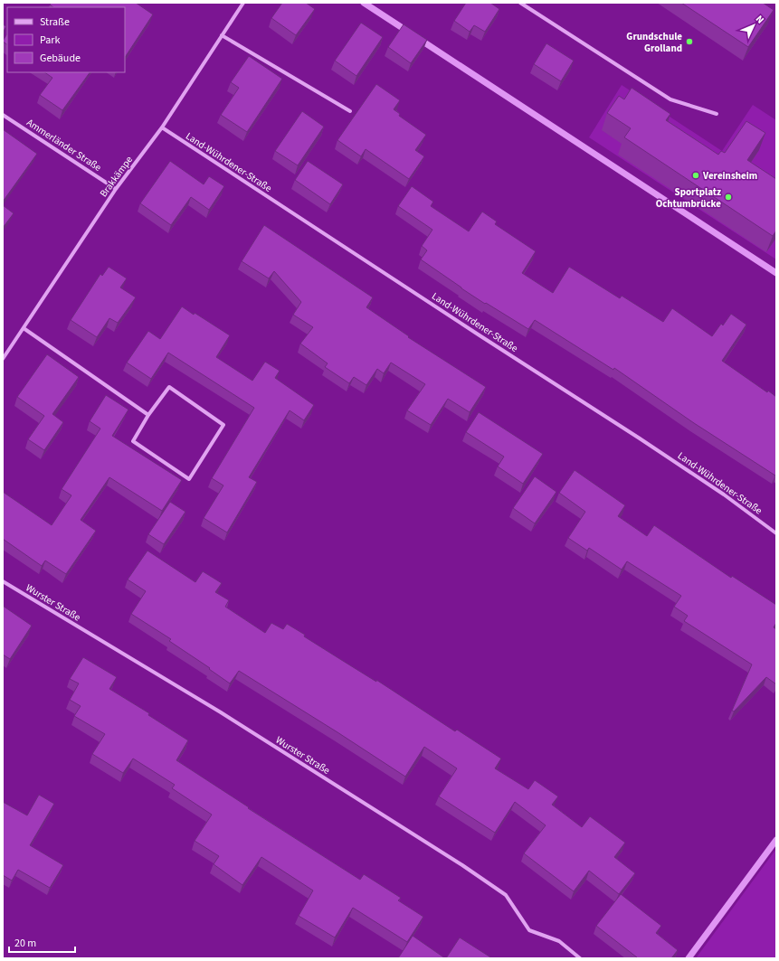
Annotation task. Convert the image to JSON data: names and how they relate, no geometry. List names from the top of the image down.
{
  "streets": {
    "street": [
      "Ammerländer Straße",
      "Land-Wührdener-Straße",
      "Brakkämpe",
      "Wurster Straße"
    ]
  },
  "crossings": [
    ["Ammerländer Straße", "Brakkämpe"],
    ["Land-Wührdener-Straße", "Brakkämpe"]
  ],
  "places": ["Grundschule Grolland", "Vereinsheim", "Sportplatz Ochtumbrücke"],
  "legend": ["Straße", "Park", "Gebäude"],
  "scale_bar": "20 m",
  "north": "top right"
}
